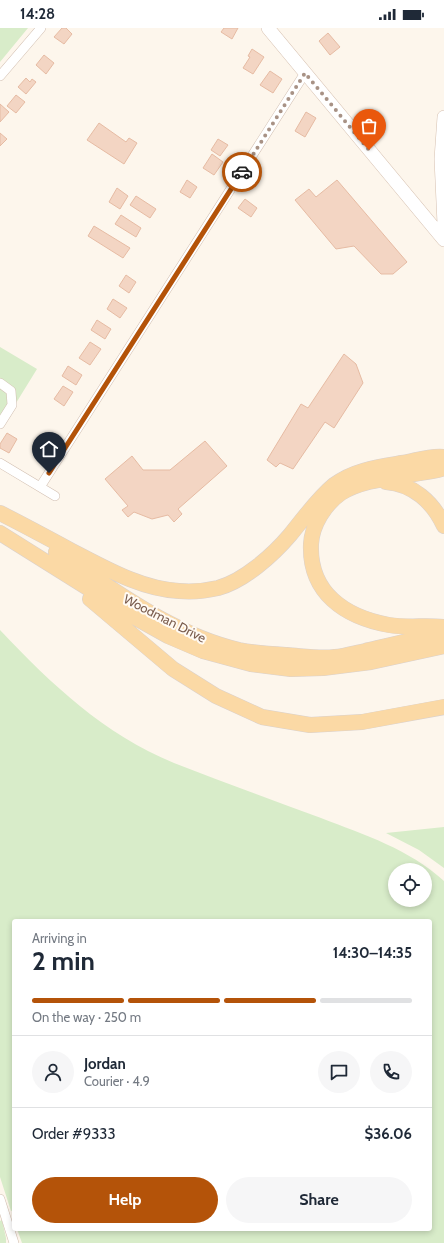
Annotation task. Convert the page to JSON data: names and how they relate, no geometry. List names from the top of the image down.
{
  "streets": {
    "main road": ["Woodman Drive"]
  },
  "page": {
    "status": "14:28",
    "heading": ["2 min", "Arriving in", "14:30–14:35"],
    "panel": [
      "Jordan",
      "Courier · 4.9",
      "Order #9333",
      "$36.06"
    ],
    "bar": "On the way · 250 m",
    "buttons": ["Help", "Share"]
  }
}
